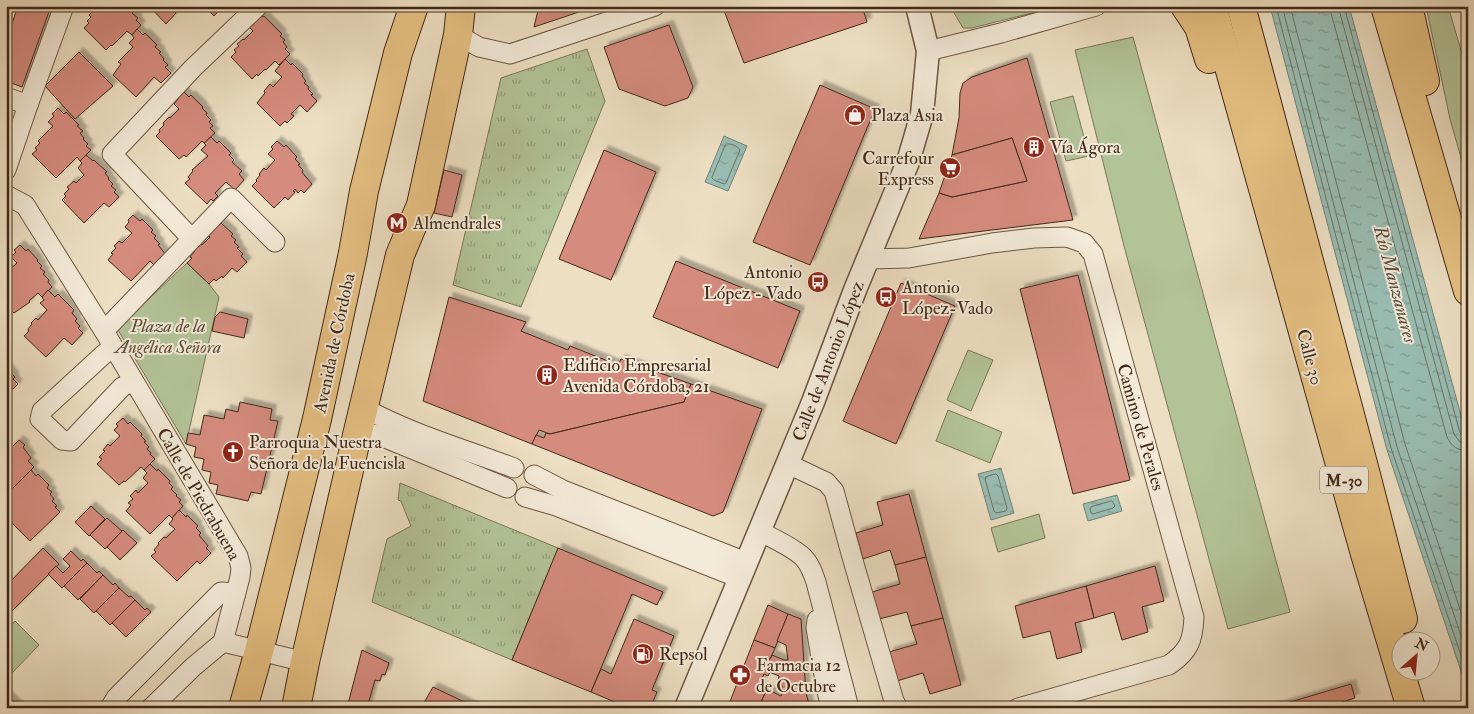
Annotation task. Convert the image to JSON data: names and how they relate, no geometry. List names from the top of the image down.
{
  "streets": {
    "main road": ["Avenida de Córdoba", "Calle 30", "M-30"],
    "street": ["Calle de Antonio López", "Camino de Perales", "Calle de Piedrabuena"]
  },
  "crossings": [
    ["Calle de Antonio López", "Camino de Perales"]
  ],
  "water": ["Río Manzanares"],
  "parks": ["Plaza de la Angélica Señora"],
  "places": {
    "shop": ["Plaza Asia"],
    "building": ["Vía Ágora", "Edificio Empresarial Avenida Córdoba, 21"],
    "supermarket": ["Carrefour Express"],
    "metro station": ["Almendrales"],
    "bus stop": ["Antonio López - Vado", "Antonio López-Vado"],
    "church": ["Parroquia Nuestra Señora de la Fuencisla"],
    "fuel station": ["Repsol"],
    "pharmacy": ["Farmacia 12 de Octubre"]
  },
  "north": "top right"
}
